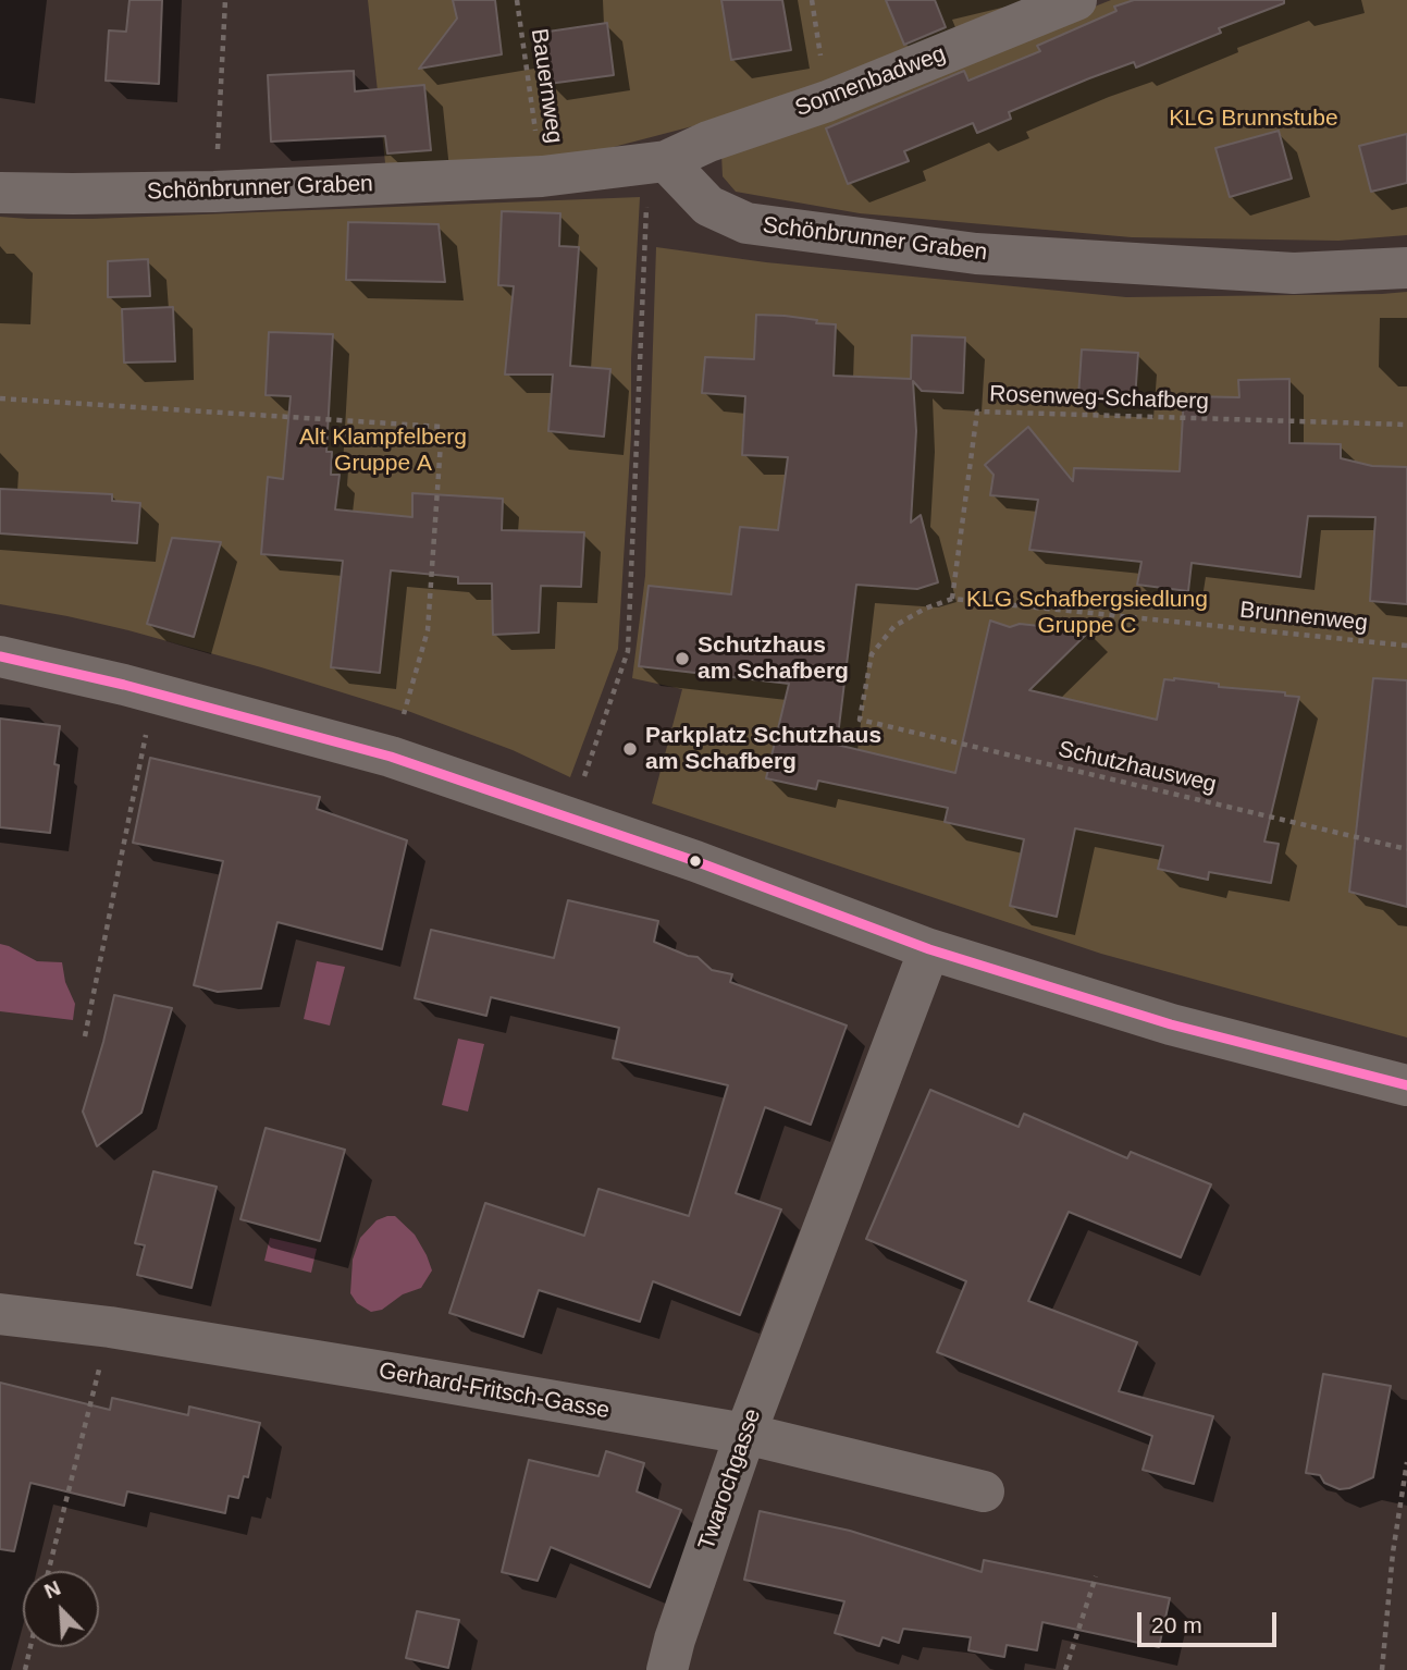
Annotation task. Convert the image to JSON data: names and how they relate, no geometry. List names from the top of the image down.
{
  "streets": {
    "street": [
      "Sonnenbadweg",
      "Schönbrunner Graben",
      "Gerhard-Fritsch-Gasse",
      "Twarochgasse"
    ],
    "path": [
      "Bauernweg",
      "Rosenweg-Schafberg",
      "Brunnenweg",
      "Schutzhausweg"
    ]
  },
  "crossings": [
    ["Sonnenbadweg", "Schönbrunner Graben"],
    ["Bauernweg", "Schönbrunner Graben"],
    ["Rosenweg-Schafberg", "Brunnenweg"],
    ["Brunnenweg", "Schutzhausweg"],
    ["Gerhard-Fritsch-Gasse", "Twarochgasse"]
  ],
  "parks": ["KLG Brunnstube", "Alt Klampfelberg Gruppe A", "KLG Schafbergsiedlung Gruppe C"],
  "places": ["Schutzhaus am Schafberg", "Parkplatz Schutzhaus am Schafberg"],
  "scale_bar": "20 m",
  "north": "top left"
}
